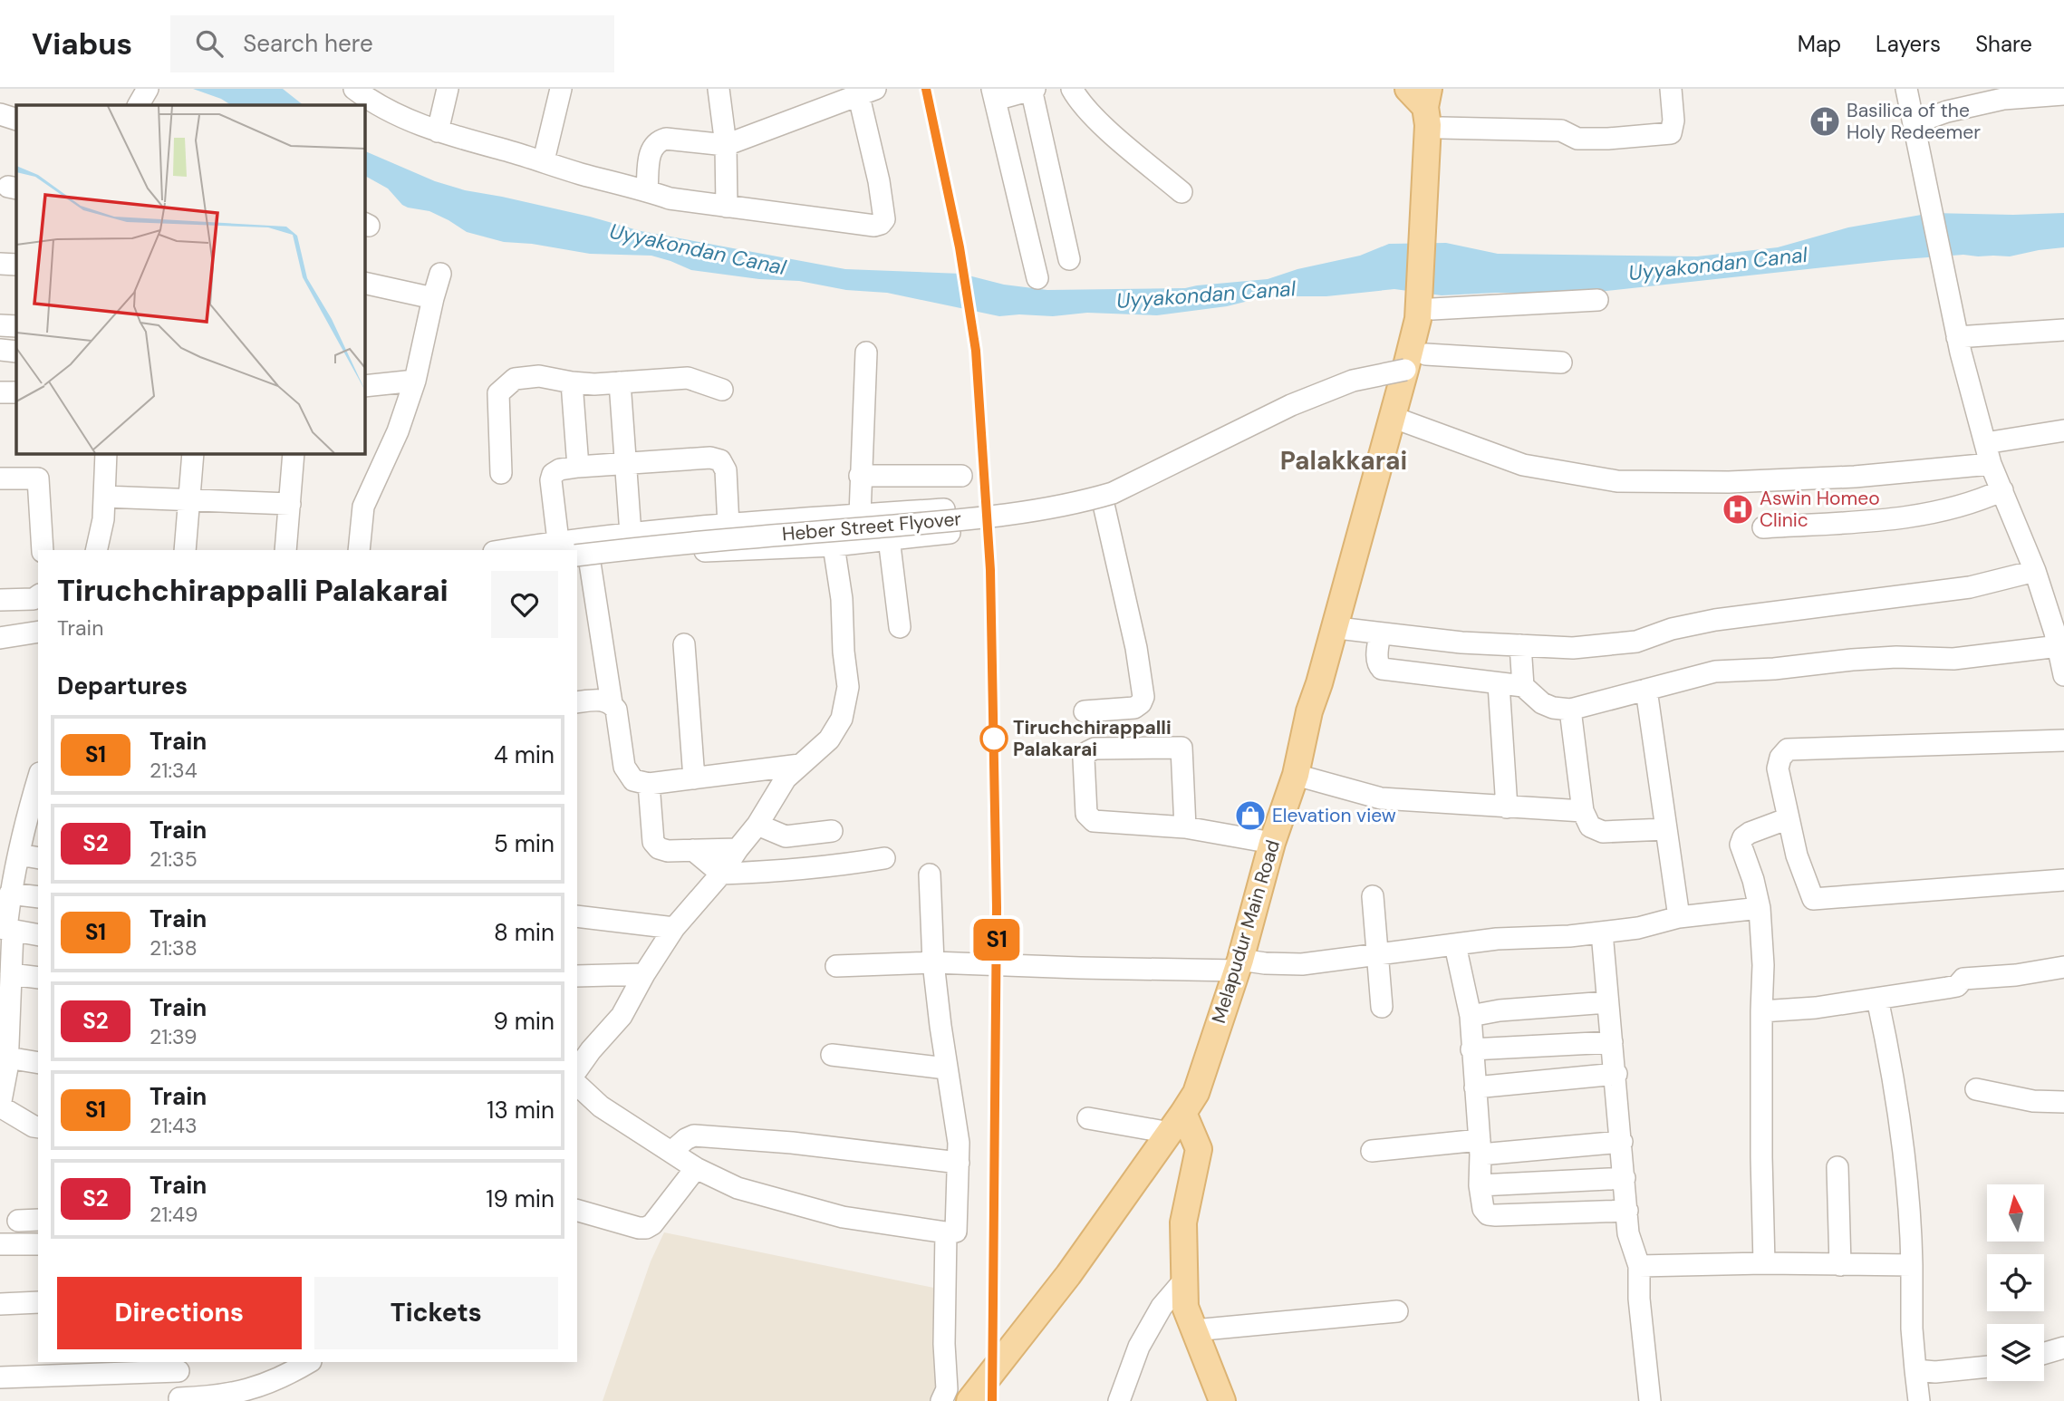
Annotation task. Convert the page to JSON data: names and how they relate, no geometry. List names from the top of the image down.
{
  "streets": {
    "main road": ["Melapudur Main Road"],
    "street": ["Heber Street Flyover"]
  },
  "crossings": [
    ["Heber Street Flyover", "Melapudur Main Road"]
  ],
  "districts": ["Palakkarai"],
  "water": ["Uyyakondan Canal"],
  "places": {
    "church": ["Basilica of the Holy Redeemer"],
    "hospital": ["Aswin Homeo Clinic"],
    "other": ["Tiruchchirappalli Palakarai"],
    "shop": ["Elevation view"]
  },
  "north": "top",
  "page": {
    "header": "Viabus",
    "search": "Search here",
    "nav": ["Map", "Layers", "Share"],
    "on_map": "S1",
    "heading": [
      ["Tiruchchirappalli Palakarai", "Train"],
      "Departures"
    ],
    "list": [
      {
        "mark": "S1",
        "name": "Train",
        "note": "21:34",
        "value": "4 min"
      },
      {
        "mark": "S2",
        "name": "Train",
        "note": "21:35",
        "value": "5 min"
      },
      {
        "mark": "S1",
        "name": "Train",
        "note": "21:38",
        "value": "8 min"
      },
      {
        "mark": "S2",
        "name": "Train",
        "note": "21:39",
        "value": "9 min"
      },
      {
        "mark": "S1",
        "name": "Train",
        "note": "21:43",
        "value": "13 min"
      },
      {
        "mark": "S2",
        "name": "Train",
        "note": "21:49",
        "value": "19 min"
      }
    ],
    "buttons": ["Directions", "Tickets"]
  }
}
